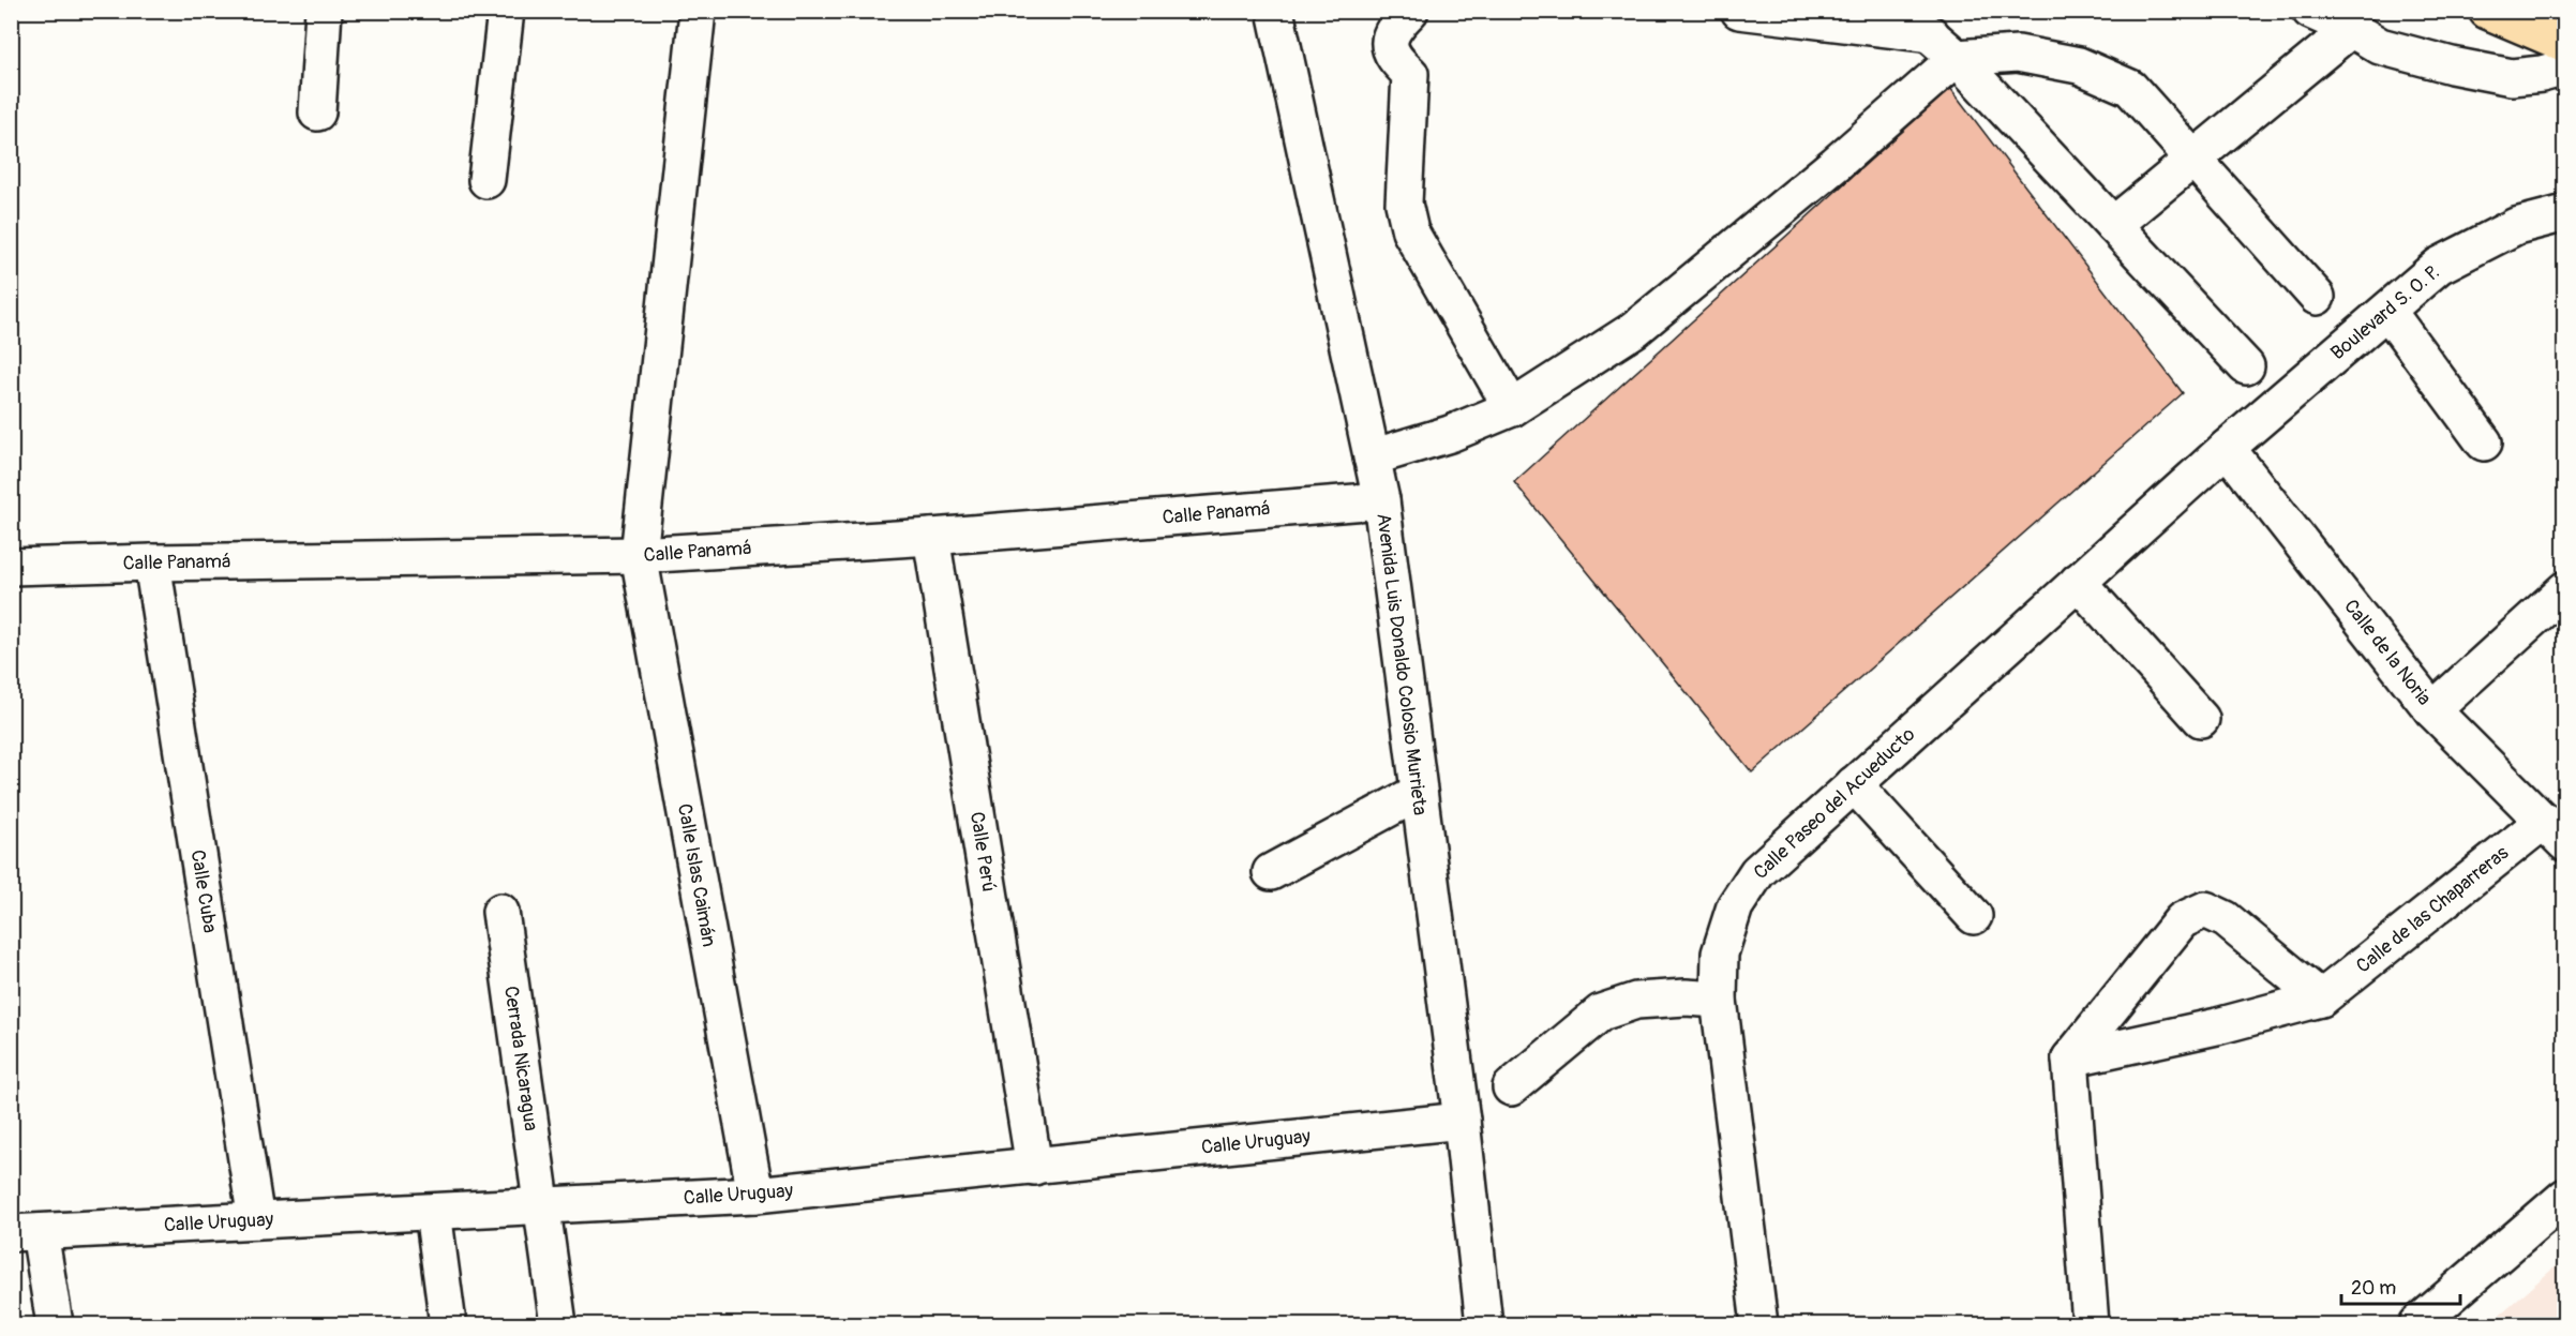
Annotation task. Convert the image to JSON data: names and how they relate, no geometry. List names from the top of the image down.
{
  "streets": {
    "street": [
      "Boulevard S. O. P.",
      "Calle Panamá",
      "Calle de la Noria",
      "Avenida Luis Donaldo Colosio Murrieta",
      "Calle Paseo del Acueducto",
      "Calle Perú",
      "Calle Islas Caimán",
      "Calle Cuba",
      "Calle de las Chaparreras",
      "Cerrada Nicaragua",
      "Calle Uruguay"
    ]
  },
  "crossings": [
    ["Boulevard S. O. P.", "Calle de la Noria"],
    ["Boulevard S. O. P.", "Calle Paseo del Acueducto"],
    ["Calle Panamá", "Avenida Luis Donaldo Colosio Murrieta"],
    ["Calle Panamá", "Calle Perú"],
    ["Calle Panamá", "Calle Islas Caimán"],
    ["Calle Panamá", "Calle Cuba"],
    ["Calle de la Noria", "Calle Paseo del Acueducto"],
    ["Calle de la Noria", "Calle de las Chaparreras"],
    ["Avenida Luis Donaldo Colosio Murrieta", "Calle Uruguay"],
    ["Calle Perú", "Calle Uruguay"],
    ["Calle Islas Caimán", "Calle Uruguay"],
    ["Calle Cuba", "Calle Uruguay"],
    ["Cerrada Nicaragua", "Calle Uruguay"]
  ],
  "scale_bar": "20 m"
}
